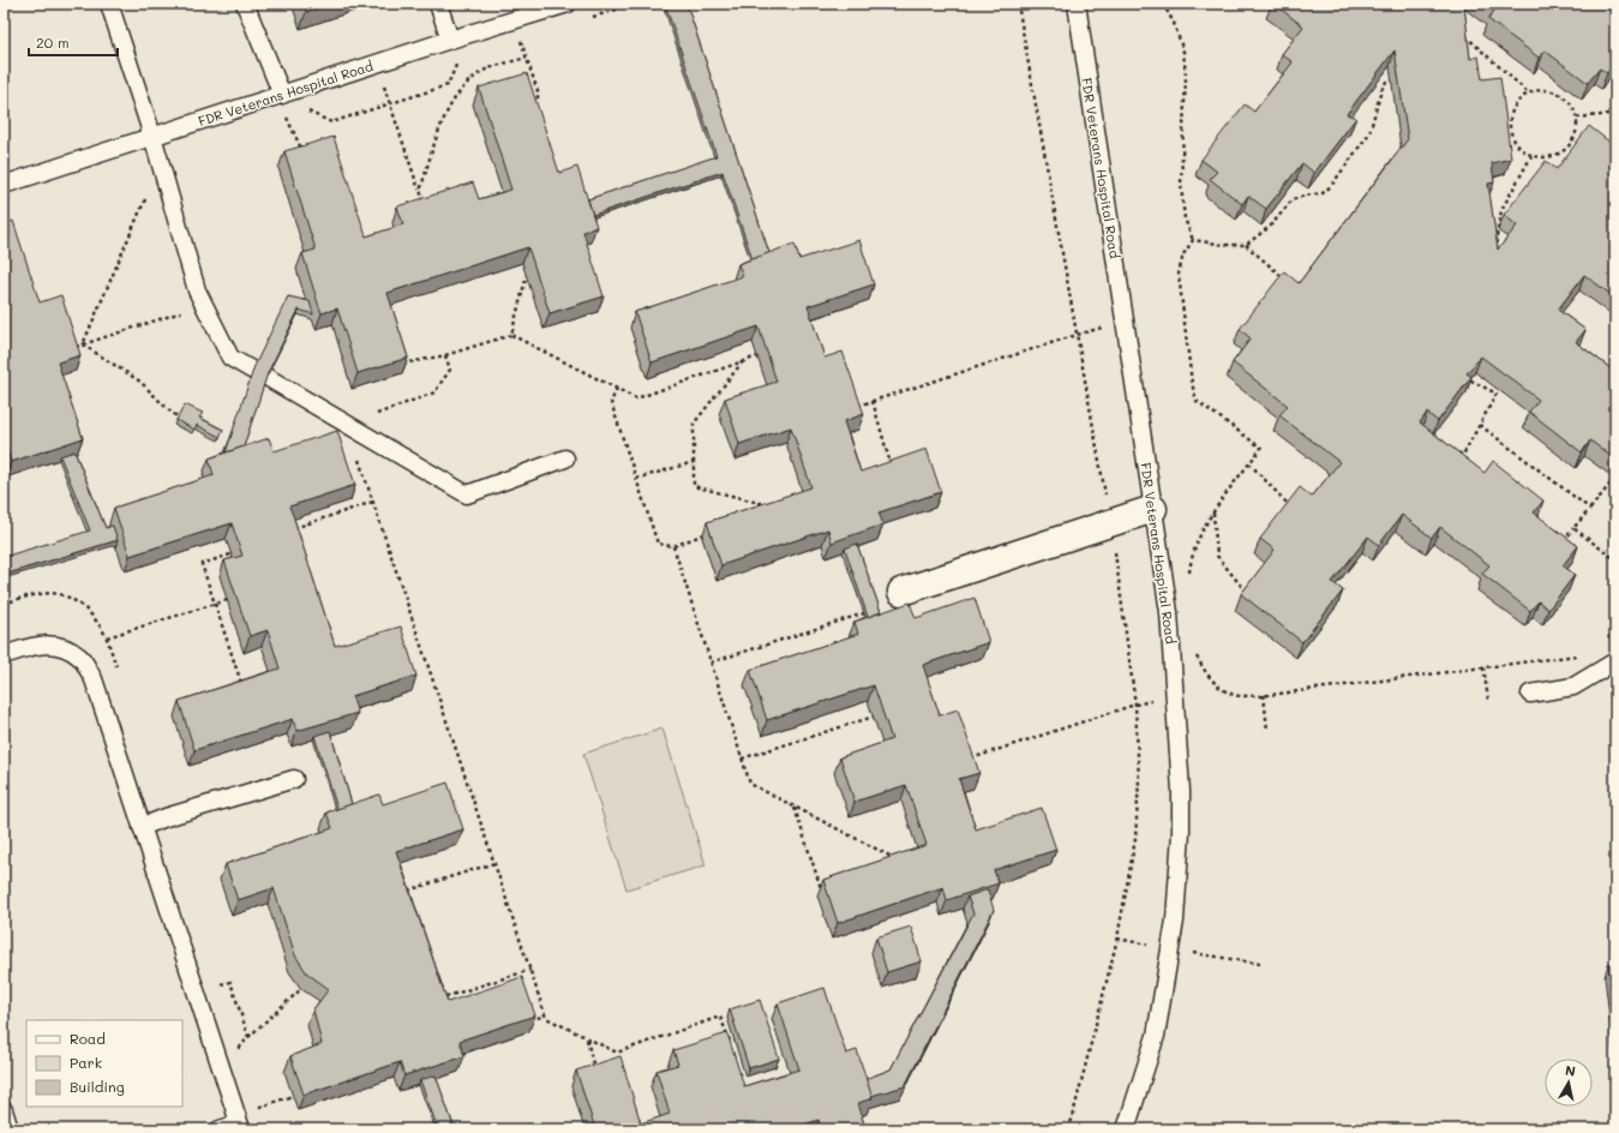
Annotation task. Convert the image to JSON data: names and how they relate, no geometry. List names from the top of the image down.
{
  "streets": {
    "lane": ["FDR Veterans Hospital Road"]
  },
  "legend": ["Road", "Park", "Building"],
  "scale_bar": "20 m",
  "north": "top"
}
